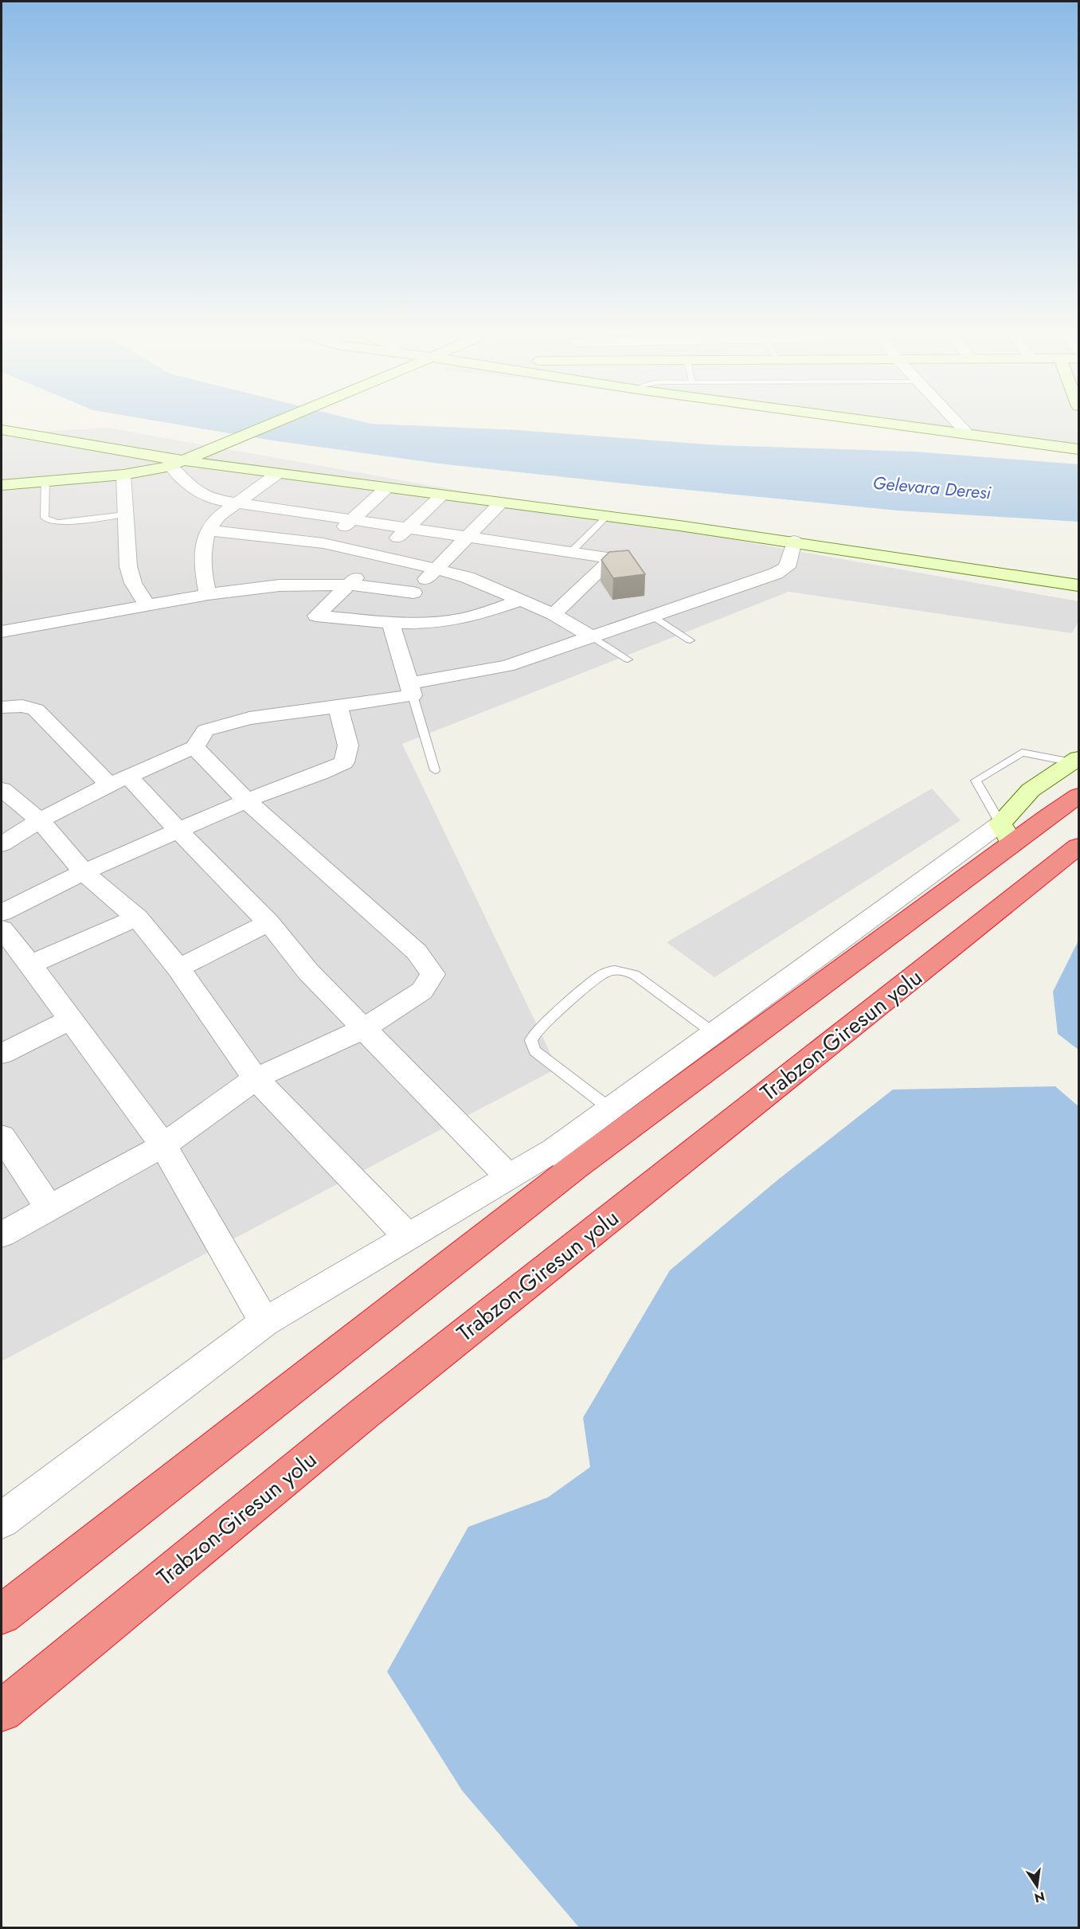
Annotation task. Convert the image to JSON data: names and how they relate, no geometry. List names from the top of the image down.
{
  "streets": {
    "highway": ["Trabzon-Giresun yolu"]
  },
  "water": ["Gelevara Deresi"],
  "north": "bottom"
}
